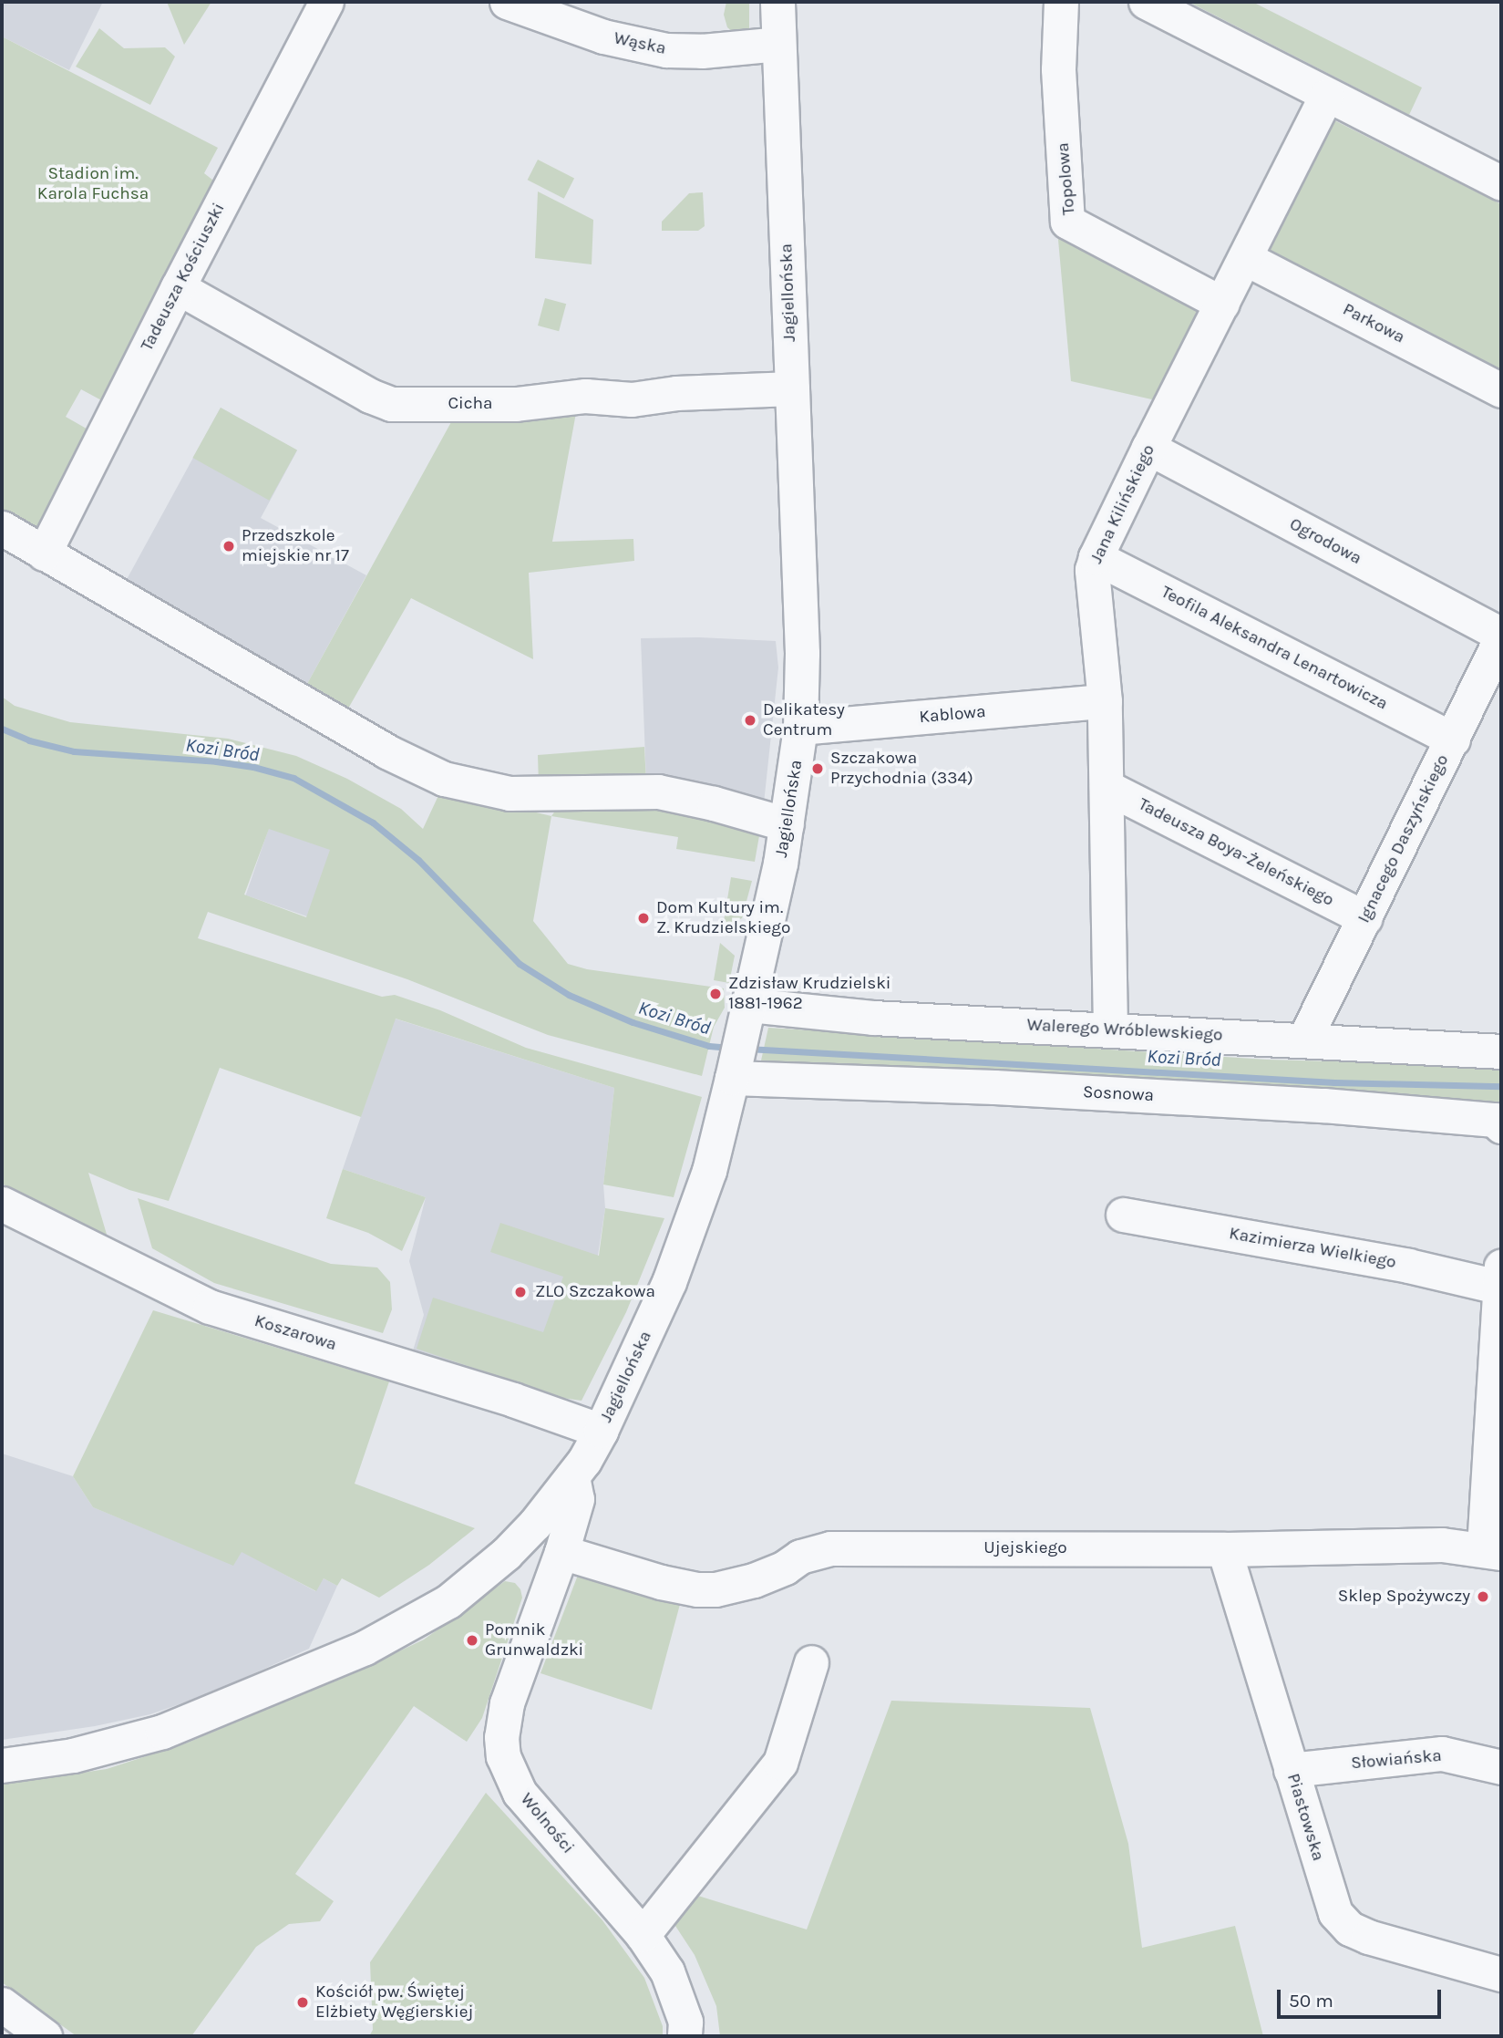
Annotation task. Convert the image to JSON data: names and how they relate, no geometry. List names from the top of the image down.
{
  "streets": {
    "street": [
      "Wąska",
      "Topolowa",
      "Tadeusza Kościuszki",
      "Jagiellońska",
      "Parkowa",
      "Cicha",
      "Jana Kilińskiego",
      "Ogrodowa",
      "Teofila Aleksandra Lenartowicza",
      "Kablowa",
      "Ignacego Daszyńskiego",
      "Tadeusza Boya-Żeleńskiego",
      "Walerego Wróblewskiego",
      "Sosnowa",
      "Kazimierza Wielkiego",
      "Koszarowa",
      "Ujejskiego",
      "Słowiańska",
      "Piastowska",
      "Wolności"
    ]
  },
  "crossings": [
    ["Wąska", "Jagiellońska"],
    ["Topolowa", "Jana Kilińskiego"],
    ["Tadeusza Kościuszki", "Cicha"],
    ["Jagiellońska", "Cicha"],
    ["Jagiellońska", "Kablowa"],
    ["Jagiellońska", "Walerego Wróblewskiego"],
    ["Jagiellońska", "Sosnowa"],
    ["Jagiellońska", "Koszarowa"],
    ["Jagiellońska", "Ujejskiego"],
    ["Jagiellońska", "Wolności"],
    ["Parkowa", "Jana Kilińskiego"],
    ["Jana Kilińskiego", "Ogrodowa"],
    ["Jana Kilińskiego", "Teofila Aleksandra Lenartowicza"],
    ["Jana Kilińskiego", "Kablowa"],
    ["Jana Kilińskiego", "Tadeusza Boya-Żeleńskiego"],
    ["Jana Kilińskiego", "Walerego Wróblewskiego"],
    ["Ogrodowa", "Ignacego Daszyńskiego"],
    ["Teofila Aleksandra Lenartowicza", "Ignacego Daszyńskiego"],
    ["Ignacego Daszyńskiego", "Tadeusza Boya-Żeleńskiego"],
    ["Ignacego Daszyńskiego", "Walerego Wróblewskiego"],
    ["Kazimierza Wielkiego", "Ujejskiego"],
    ["Ujejskiego", "Piastowska"],
    ["Ujejskiego", "Wolności"],
    ["Słowiańska", "Piastowska"]
  ],
  "water": ["Kozi Bród"],
  "parks": ["Stadion im. Karola Fuchsa"],
  "places": [
    "Przedszkole miejskie nr 17",
    "Delikatesy Centrum",
    "Szczakowa Przychodnia (334)",
    "Dom Kultury im. Z. Krudzielskiego",
    "Zdzisław Krudzielski 1881-1962",
    "ZLO Szczakowa",
    "Sklep Spożywczy",
    "Pomnik Grunwaldzki",
    "Kościół pw. Świętej Elżbiety Węgierskiej"
  ],
  "scale_bar": "50 m"
}
